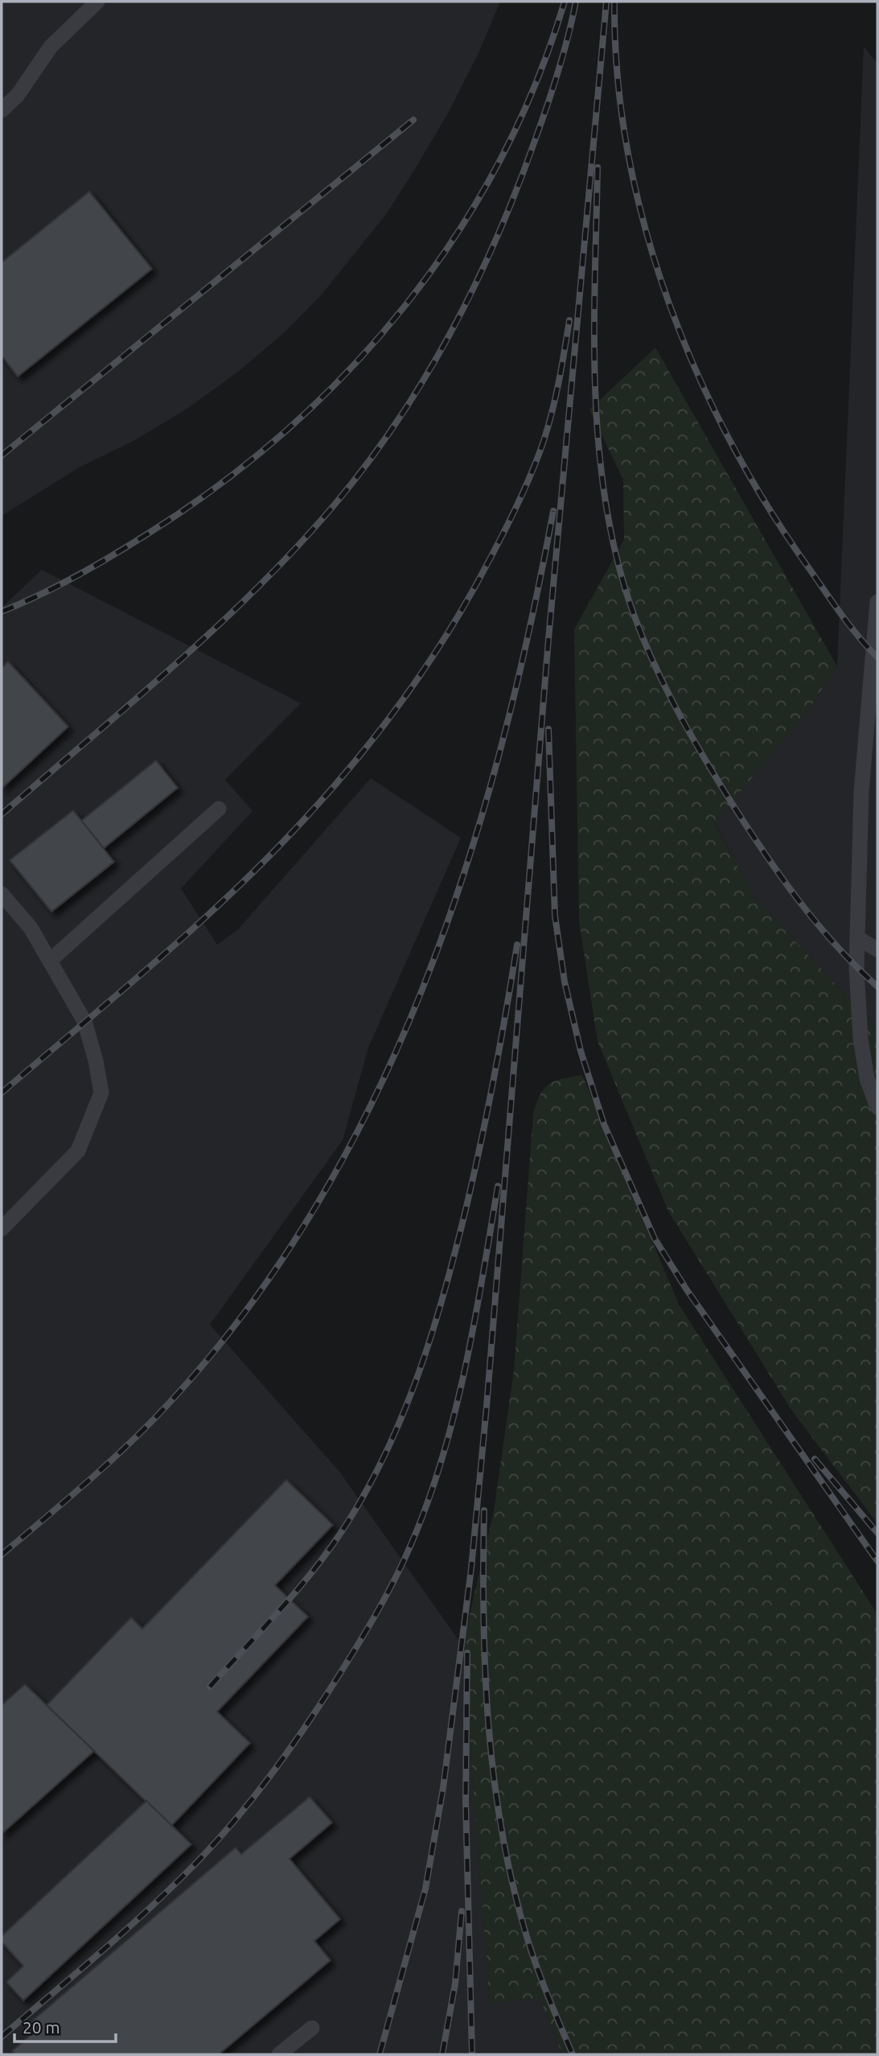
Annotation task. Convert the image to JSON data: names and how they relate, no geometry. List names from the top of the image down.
{
  "scale_bar": "20 m"
}
